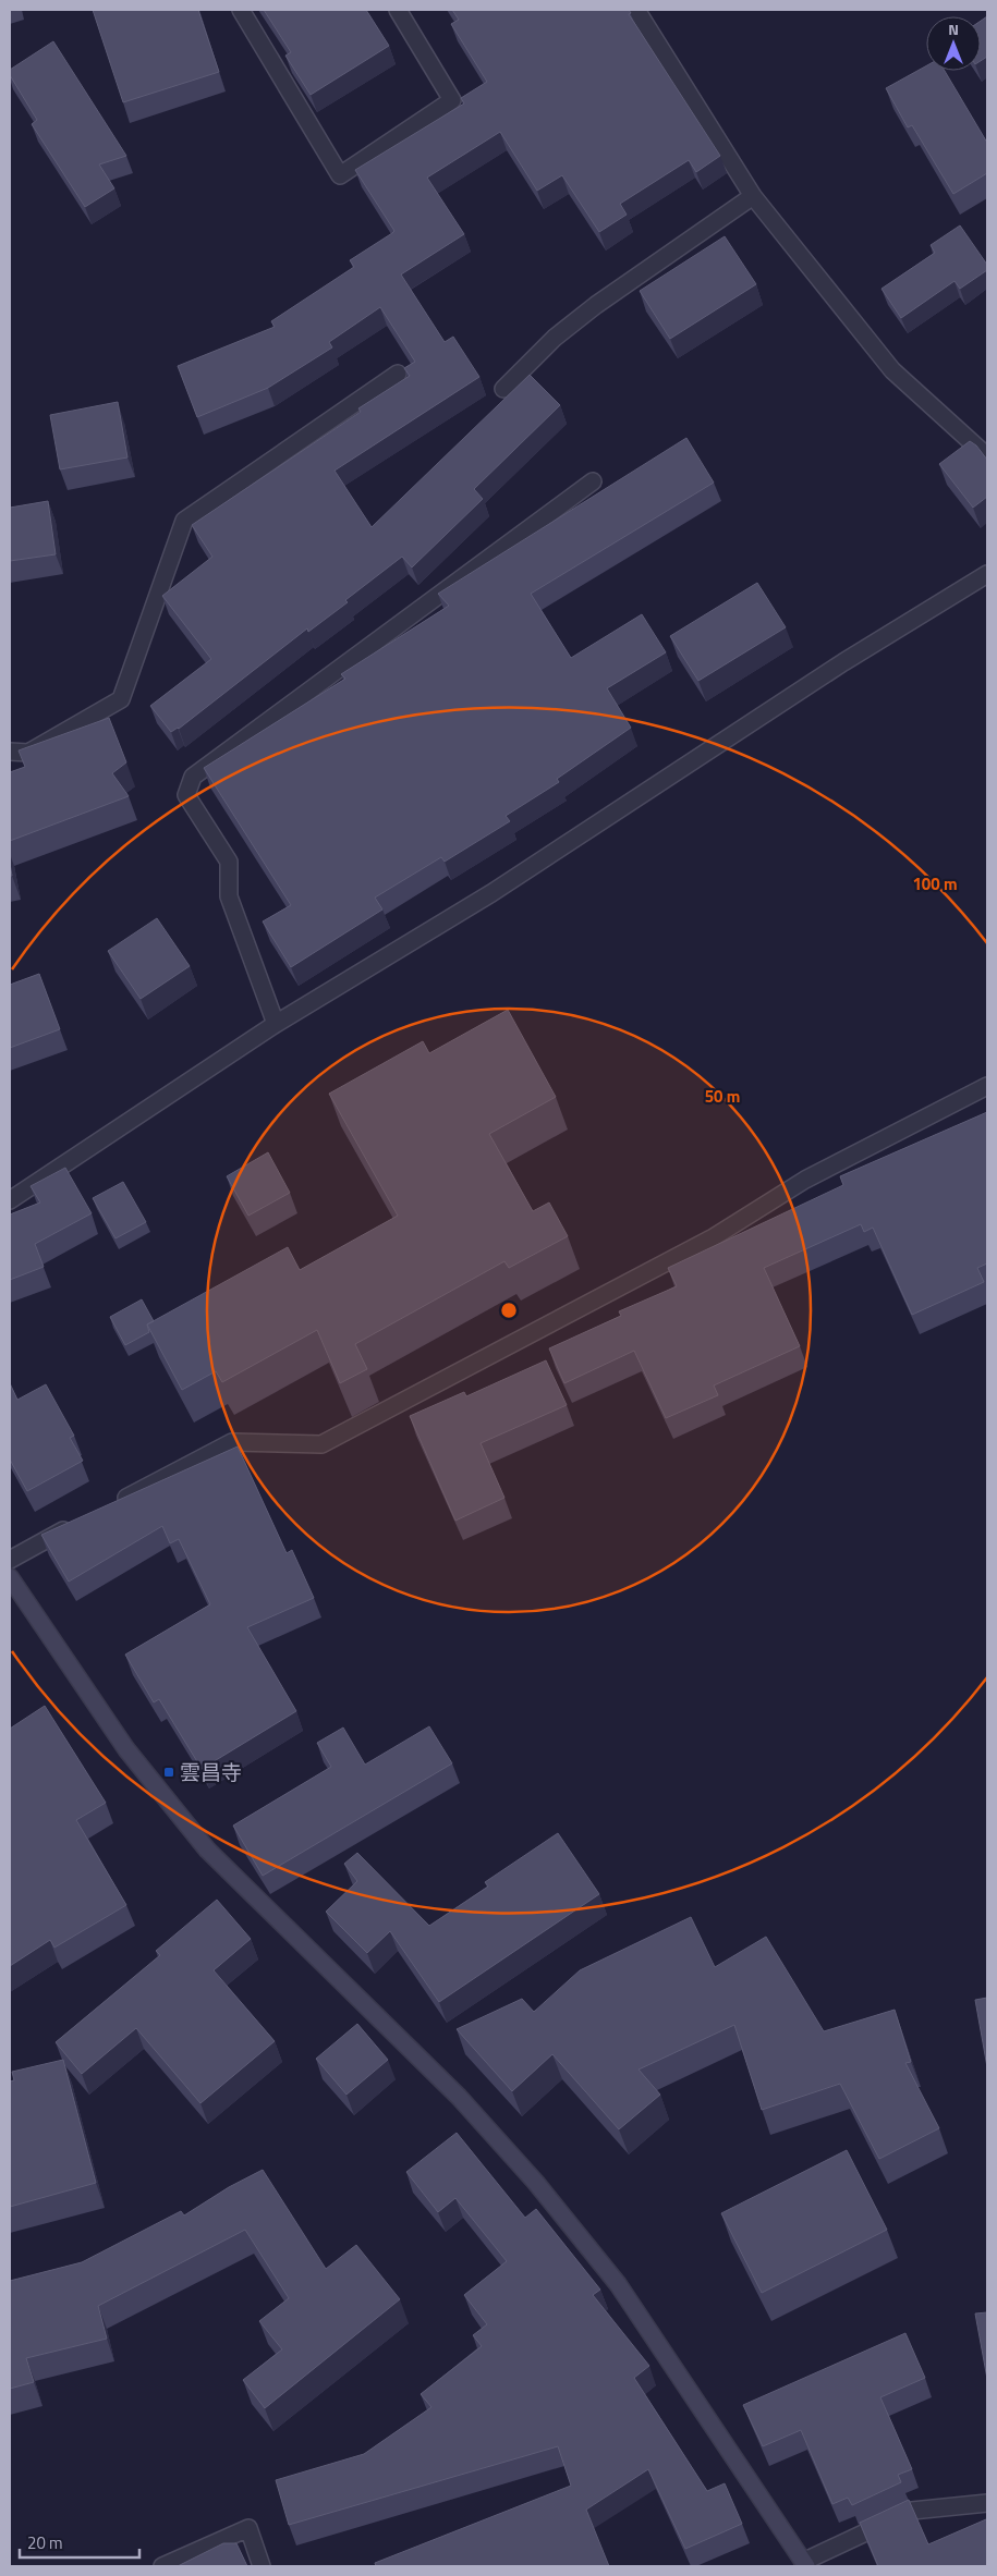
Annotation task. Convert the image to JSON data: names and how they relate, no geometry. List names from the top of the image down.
{
  "places": {
    "transit": ["雲昌寺"]
  },
  "scale_bar": "20 m",
  "north": "top",
  "rings": ["100 m", "50 m"]
}
